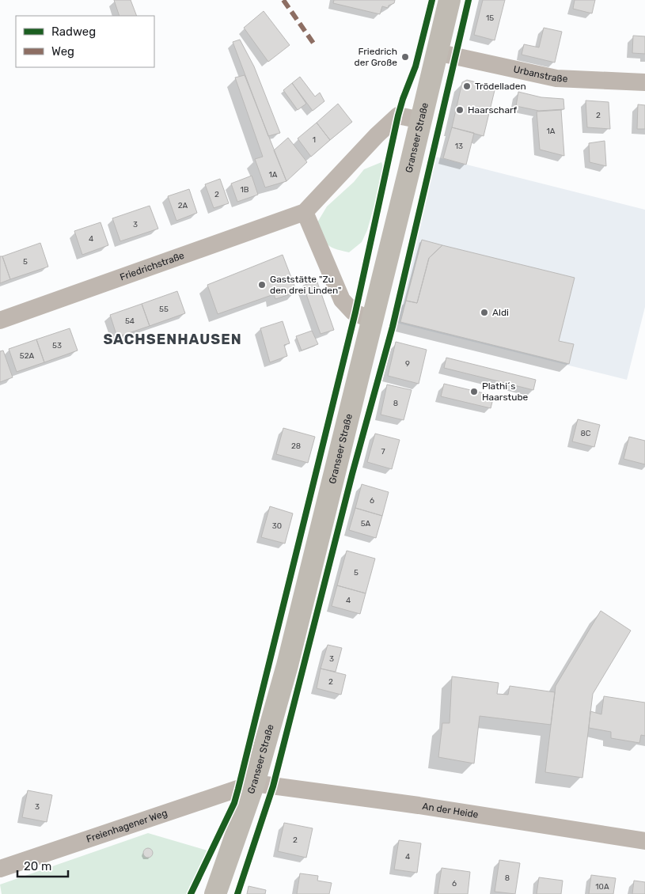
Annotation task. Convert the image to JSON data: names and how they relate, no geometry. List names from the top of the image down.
{
  "streets": {
    "main road": ["Granseer Straße"],
    "street": [
      "Urbanstraße",
      "Friedrichstraße",
      "An der Heide",
      "Freienhagener Weg"
    ]
  },
  "crossings": [
    ["Urbanstraße", "Granseer Straße"],
    ["Granseer Straße", "Friedrichstraße"],
    ["Granseer Straße", "An der Heide"],
    ["Granseer Straße", "Freienhagener Weg"],
    ["An der Heide", "Freienhagener Weg"]
  ],
  "districts": ["SACHSENHAUSEN"],
  "places": [
    "Friedrich der Große",
    "Trödelladen",
    "Haarscharf",
    "Gaststätte \"Zu den drei Linden\"",
    "Aldi",
    "Plathi´s Haarstube"
  ],
  "house_numbers": [
    "15",
    "2",
    "1A",
    "1",
    "13",
    "1A",
    "1B",
    "2",
    "2A",
    "3",
    "4",
    "5",
    "55",
    "54",
    "53",
    "52A",
    "9",
    "8",
    "8C",
    "28",
    "7",
    "6",
    "5A",
    "30",
    "5",
    "4",
    "3",
    "2",
    "3",
    "2",
    "4",
    "8",
    "6",
    "10A"
  ],
  "legend": ["Radweg", "Weg"],
  "scale_bar": "20 m"
}
